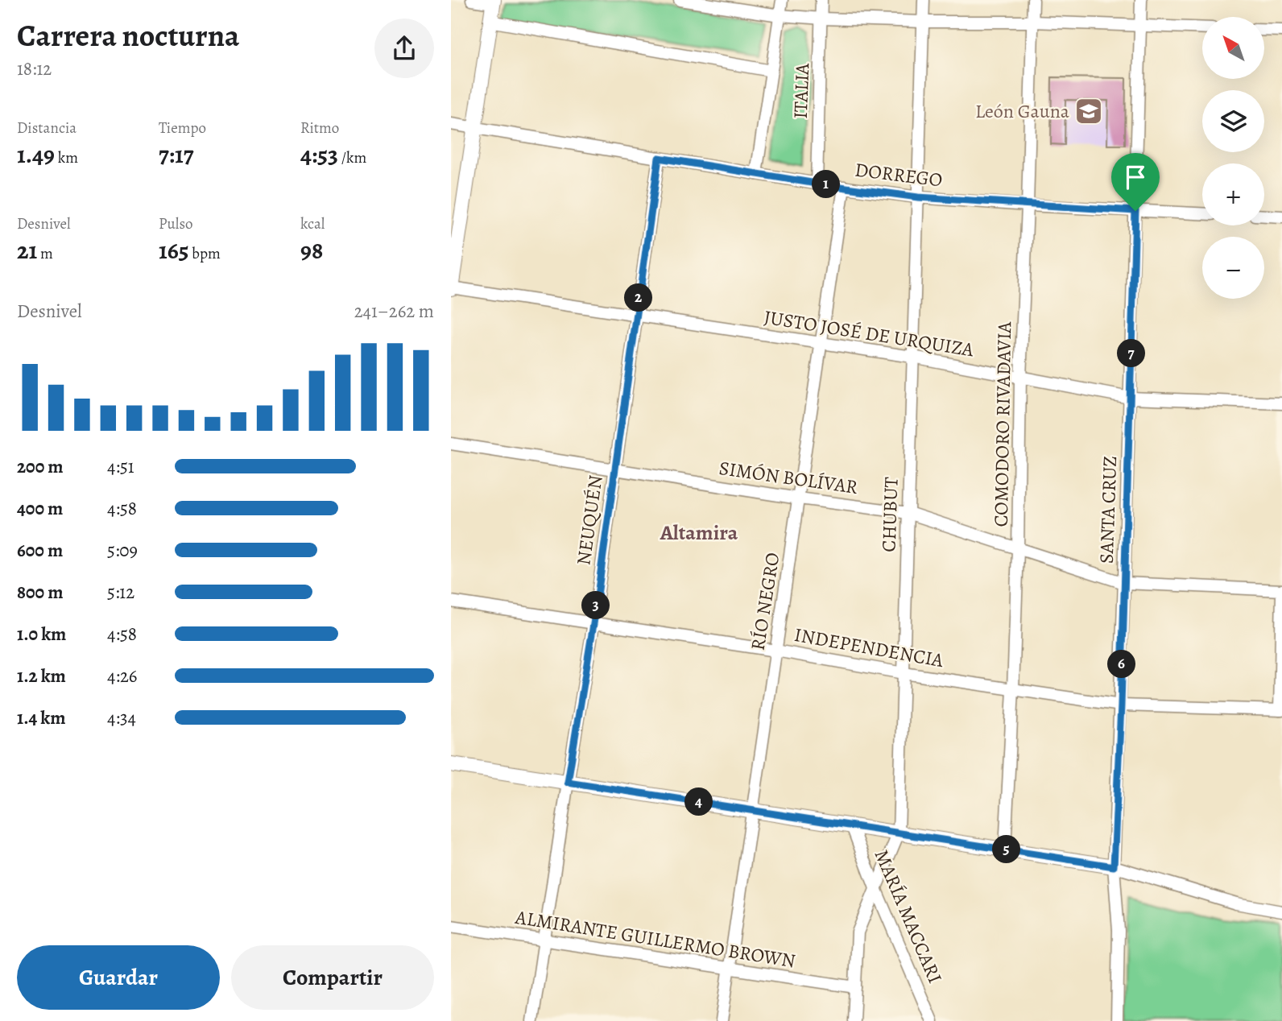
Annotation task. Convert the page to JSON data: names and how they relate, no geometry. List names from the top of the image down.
{
  "streets": {
    "street": [
      "ITALIA",
      "DORREGO",
      "JUSTO JOSÉ DE URQUIZA",
      "COMODORO RIVADAVIA",
      "SIMÓN BOLÍVAR",
      "SANTA CRUZ",
      "CHUBUT",
      "NEUQUÉN",
      "RÍO NEGRO",
      "INDEPENDENCIA",
      "MARÍA MACCARI",
      "ALMIRANTE GUILLERMO BROWN"
    ]
  },
  "crossings": [
    ["ITALIA", "DORREGO"],
    ["DORREGO", "COMODORO RIVADAVIA"],
    ["DORREGO", "SANTA CRUZ"],
    ["DORREGO", "CHUBUT"],
    ["DORREGO", "NEUQUÉN"],
    ["DORREGO", "RÍO NEGRO"],
    ["JUSTO JOSÉ DE URQUIZA", "COMODORO RIVADAVIA"],
    ["JUSTO JOSÉ DE URQUIZA", "SANTA CRUZ"],
    ["JUSTO JOSÉ DE URQUIZA", "CHUBUT"],
    ["JUSTO JOSÉ DE URQUIZA", "NEUQUÉN"],
    ["JUSTO JOSÉ DE URQUIZA", "RÍO NEGRO"],
    ["COMODORO RIVADAVIA", "SIMÓN BOLÍVAR"],
    ["COMODORO RIVADAVIA", "INDEPENDENCIA"],
    ["SIMÓN BOLÍVAR", "SANTA CRUZ"],
    ["SIMÓN BOLÍVAR", "CHUBUT"],
    ["SIMÓN BOLÍVAR", "NEUQUÉN"],
    ["SIMÓN BOLÍVAR", "RÍO NEGRO"],
    ["SANTA CRUZ", "INDEPENDENCIA"],
    ["CHUBUT", "INDEPENDENCIA"],
    ["CHUBUT", "MARÍA MACCARI"],
    ["CHUBUT", "ALMIRANTE GUILLERMO BROWN"],
    ["NEUQUÉN", "INDEPENDENCIA"],
    ["NEUQUÉN", "ALMIRANTE GUILLERMO BROWN"],
    ["RÍO NEGRO", "INDEPENDENCIA"],
    ["RÍO NEGRO", "ALMIRANTE GUILLERMO BROWN"]
  ],
  "districts": ["Altamira"],
  "places": {
    "school or university": ["León Gauna"]
  },
  "north": "top left",
  "page": {
    "heading": ["Carrera nocturna", "18:12"],
    "map_buttons": ["+", "−"],
    "stats": [
      ["Distancia", "1.49 km"],
      ["Tiempo", "7:17"],
      ["Ritmo", "4:53 /km"],
      ["Desnivel", "21 m"],
      ["Pulso", "165 bpm"],
      ["kcal", "98"]
    ],
    "pins": [
      "1",
      "2",
      "7",
      "3",
      "6",
      "4",
      "5"
    ],
    "chart": ["Desnivel", "241–262 m"],
    "list": [
      {
        "name": "200 m",
        "note": "4:51"
      },
      {
        "name": "400 m",
        "note": "4:58"
      },
      {
        "name": "600 m",
        "note": "5:09"
      },
      {
        "name": "800 m",
        "note": "5:12"
      },
      {
        "name": "1.0 km",
        "note": "4:58"
      },
      {
        "name": "1.2 km",
        "note": "4:26"
      },
      {
        "name": "1.4 km",
        "note": "4:34"
      }
    ],
    "buttons": ["Guardar", "Compartir"]
  }
}
